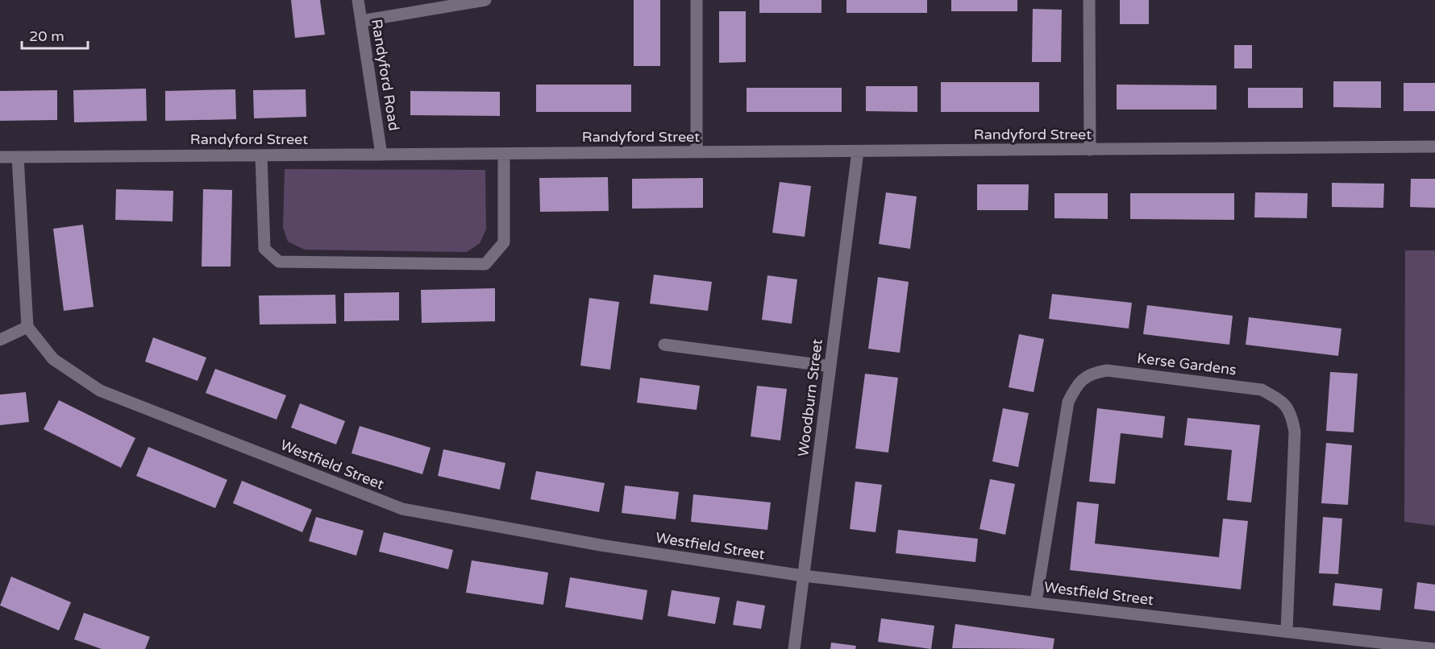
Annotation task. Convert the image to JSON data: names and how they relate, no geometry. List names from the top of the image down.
{
  "streets": {
    "street": [
      "Randyford Road",
      "Randyford Street",
      "Kerse Gardens",
      "Woodburn Street",
      "Westfield Street"
    ]
  },
  "crossings": [
    ["Randyford Road", "Randyford Street"],
    ["Randyford Street", "Woodburn Street"],
    ["Kerse Gardens", "Westfield Street"],
    ["Woodburn Street", "Westfield Street"]
  ],
  "scale_bar": "20 m"
}
